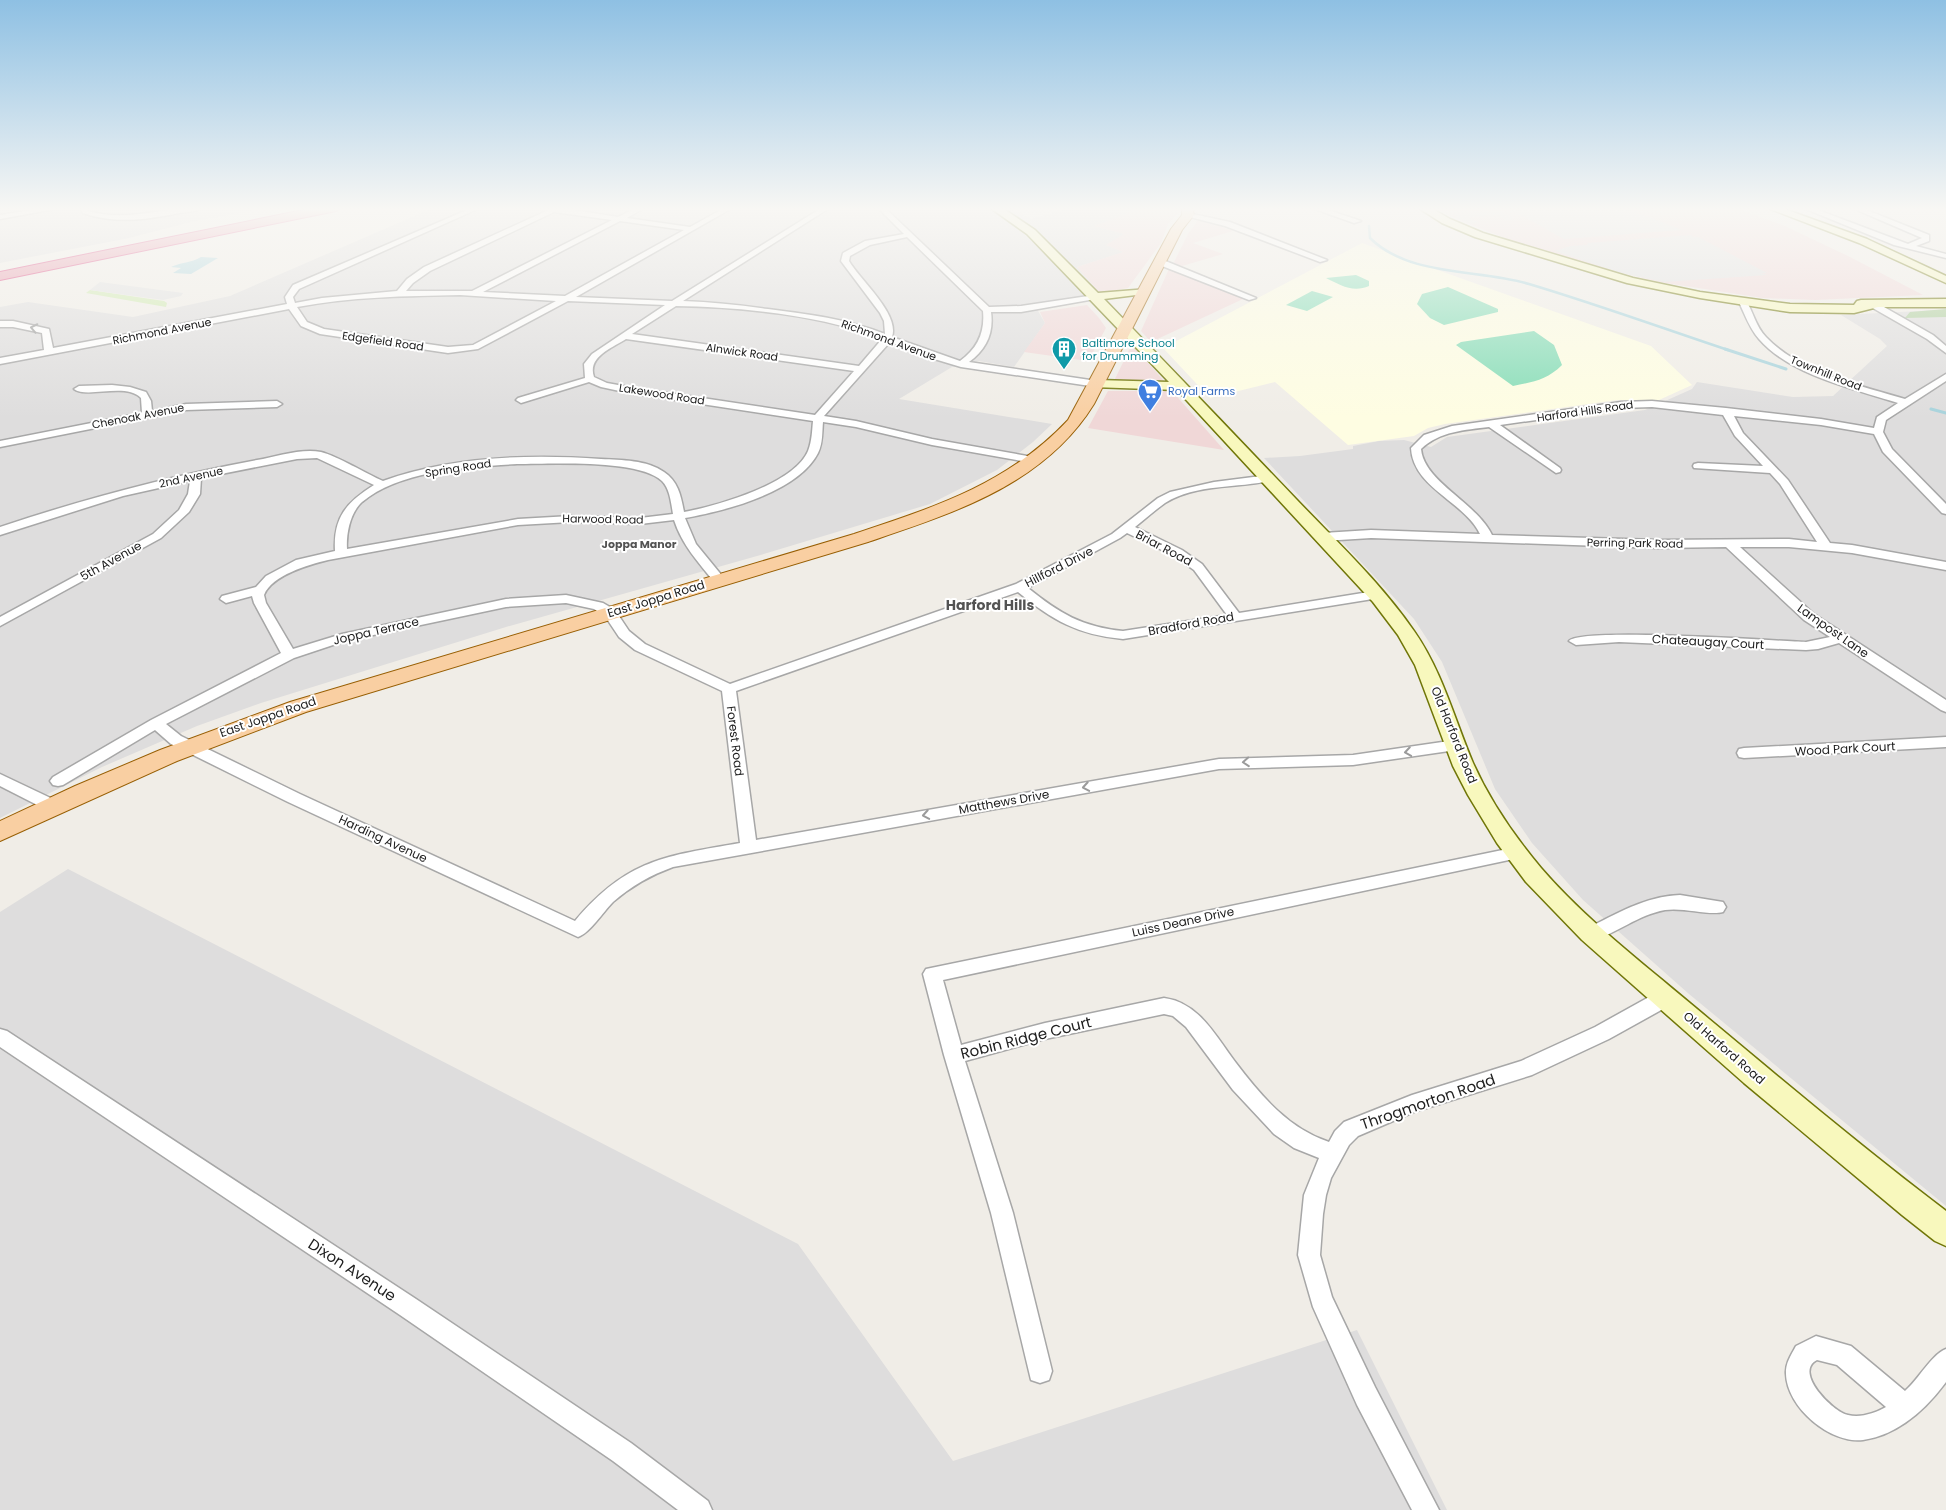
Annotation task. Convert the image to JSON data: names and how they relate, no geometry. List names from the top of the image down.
{
  "streets": {
    "main road": ["East Joppa Road"],
    "street": [
      "Richmond Avenue",
      "Edgefield Road",
      "Alnwick Road",
      "Townhill Road",
      "Lakewood Road",
      "Harford Hills Road",
      "Chenoak Avenue",
      "Spring Road",
      "2nd Avenue",
      "Harwood Road",
      "Perring Park Road",
      "Briar Road",
      "5th Avenue",
      "Hillford Drive",
      "Bradford Road",
      "Joppa Terrace",
      "Lampost Lane",
      "Chateaugay Court",
      "Old Harford Road",
      "Forest Road",
      "Wood Park Court",
      "Matthews Drive",
      "Harding Avenue",
      "Luiss Deane Drive",
      "Robin Ridge Court",
      "Throgmorton Road",
      "Dixon Avenue"
    ]
  },
  "crossings": [
    ["Richmond Avenue", "Edgefield Road"],
    ["Richmond Avenue", "East Joppa Road"],
    ["Richmond Avenue", "Old Harford Road"],
    ["Lakewood Road", "Harwood Road"],
    ["Lakewood Road", "East Joppa Road"],
    ["Harford Hills Road", "Perring Park Road"],
    ["Spring Road", "2nd Avenue"],
    ["Spring Road", "Harwood Road"],
    ["Spring Road", "East Joppa Road"],
    ["2nd Avenue", "5th Avenue"],
    ["Perring Park Road", "Lampost Lane"],
    ["Perring Park Road", "Old Harford Road"],
    ["Briar Road", "Hillford Drive"],
    ["Briar Road", "Bradford Road"],
    ["Hillford Drive", "Bradford Road"],
    ["Hillford Drive", "Old Harford Road"],
    ["Hillford Drive", "Forest Road"],
    ["East Joppa Road", "Joppa Terrace"],
    ["East Joppa Road", "Old Harford Road"],
    ["East Joppa Road", "Forest Road"],
    ["East Joppa Road", "Harding Avenue"],
    ["Bradford Road", "Old Harford Road"],
    ["Joppa Terrace", "Forest Road"],
    ["Lampost Lane", "Chateaugay Court"],
    ["Old Harford Road", "Matthews Drive"],
    ["Old Harford Road", "Luiss Deane Drive"],
    ["Old Harford Road", "Throgmorton Road"],
    ["Forest Road", "Matthews Drive"],
    ["Matthews Drive", "Harding Avenue"],
    ["Luiss Deane Drive", "Robin Ridge Court"],
    ["Robin Ridge Court", "Throgmorton Road"]
  ],
  "one_way": ["Matthews Drive"],
  "districts": ["Joppa Manor", "Harford Hills"],
  "places": {
    "building": ["Baltimore School for Drumming"],
    "supermarket": ["Royal Farms"]
  }
}
